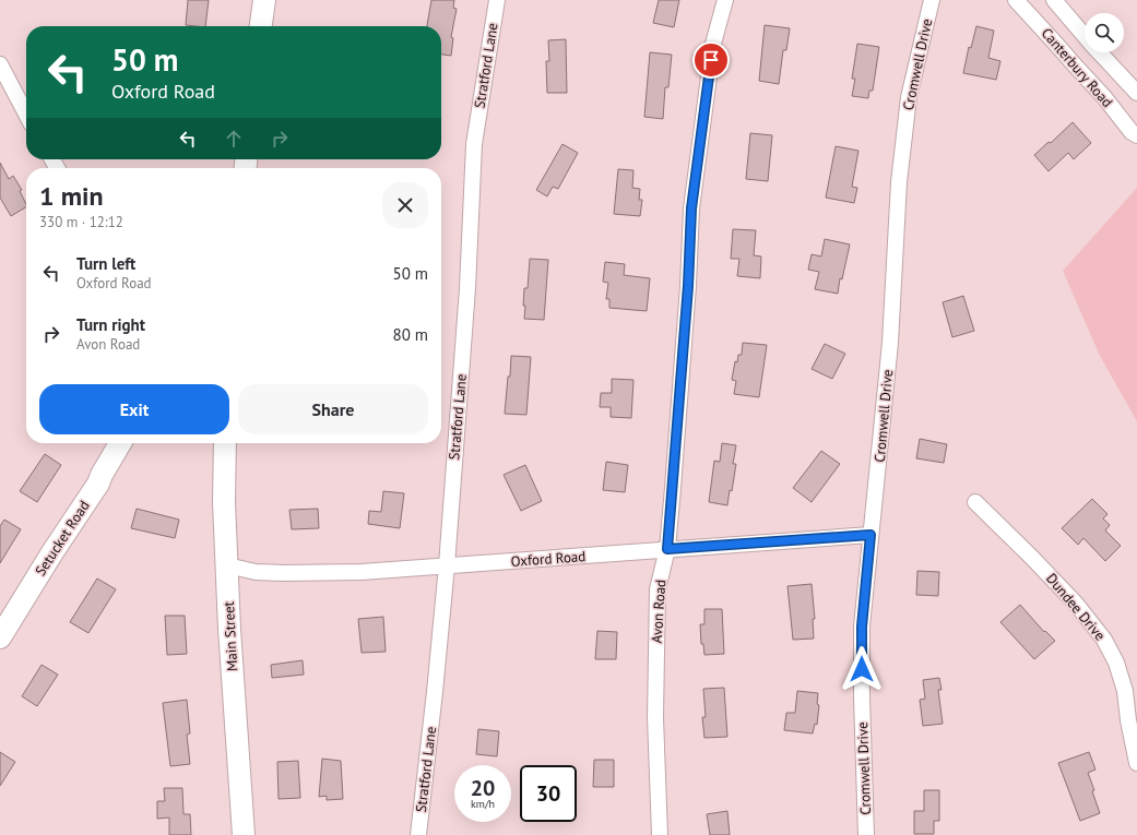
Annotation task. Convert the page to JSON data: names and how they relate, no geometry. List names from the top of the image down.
{
  "streets": {
    "main road": ["Setucket Road", "Main Street"],
    "street": [
      "Cromwell Drive",
      "Stratford Lane",
      "Canterbury Road",
      "Oxford Road",
      "Dundee Drive",
      "Avon Road"
    ]
  },
  "crossings": [
    ["Cromwell Drive", "Oxford Road"],
    ["Stratford Lane", "Oxford Road"],
    ["Oxford Road", "Avon Road"],
    ["Oxford Road", "Main Street"]
  ],
  "page": {
    "turn": ["50 m", "Oxford Road"],
    "heading": ["1 min", "330 m · 12:12"],
    "list": [
      {
        "name": "Turn left",
        "note": "Oxford Road",
        "value": "50 m"
      },
      {
        "name": "Turn right",
        "note": "Avon Road",
        "value": "80 m"
      }
    ],
    "buttons": ["Exit", "Share"],
    "speed": "20 km/h",
    "limit": "30"
  }
}
